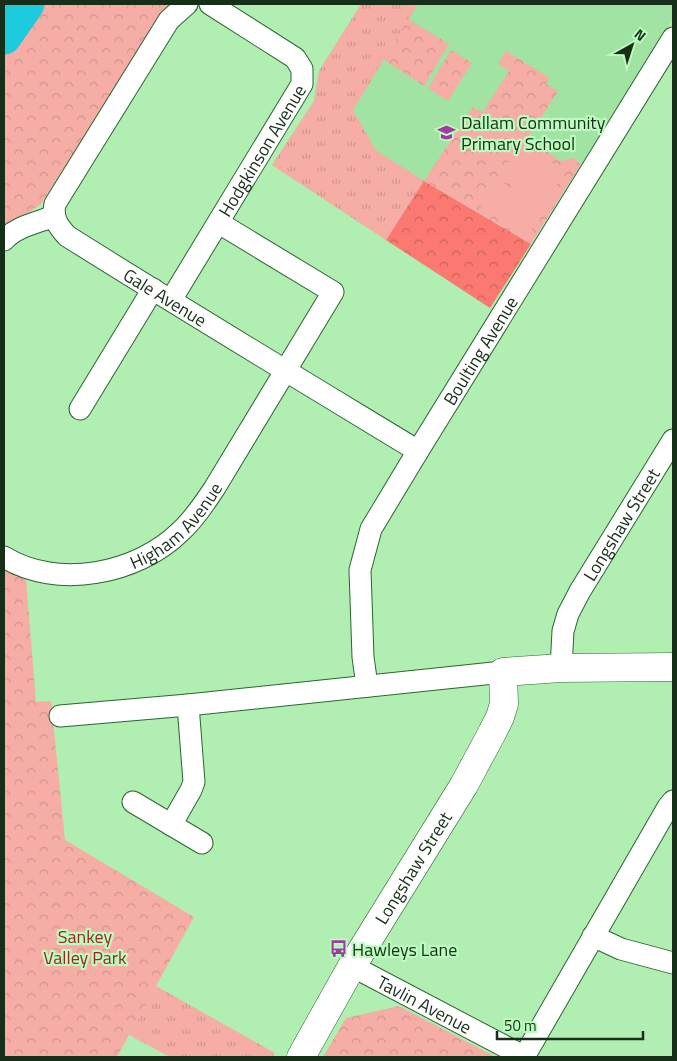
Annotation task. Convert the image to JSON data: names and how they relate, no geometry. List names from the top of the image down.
{
  "streets": {
    "street": [
      "Hodgkinson Avenue",
      "Gale Avenue",
      "Boulting Avenue",
      "Higham Avenue",
      "Longshaw Street",
      "Tavlin Avenue"
    ]
  },
  "crossings": [
    ["Hodgkinson Avenue", "Gale Avenue"],
    ["Gale Avenue", "Boulting Avenue"],
    ["Gale Avenue", "Higham Avenue"],
    ["Longshaw Street", "Tavlin Avenue"]
  ],
  "parks": ["Sankey Valley Park"],
  "places": {
    "school or university": ["Dallam Community Primary School"],
    "bus stop": ["Hawleys Lane"]
  },
  "scale_bar": "50 m",
  "north": "top right"
}
